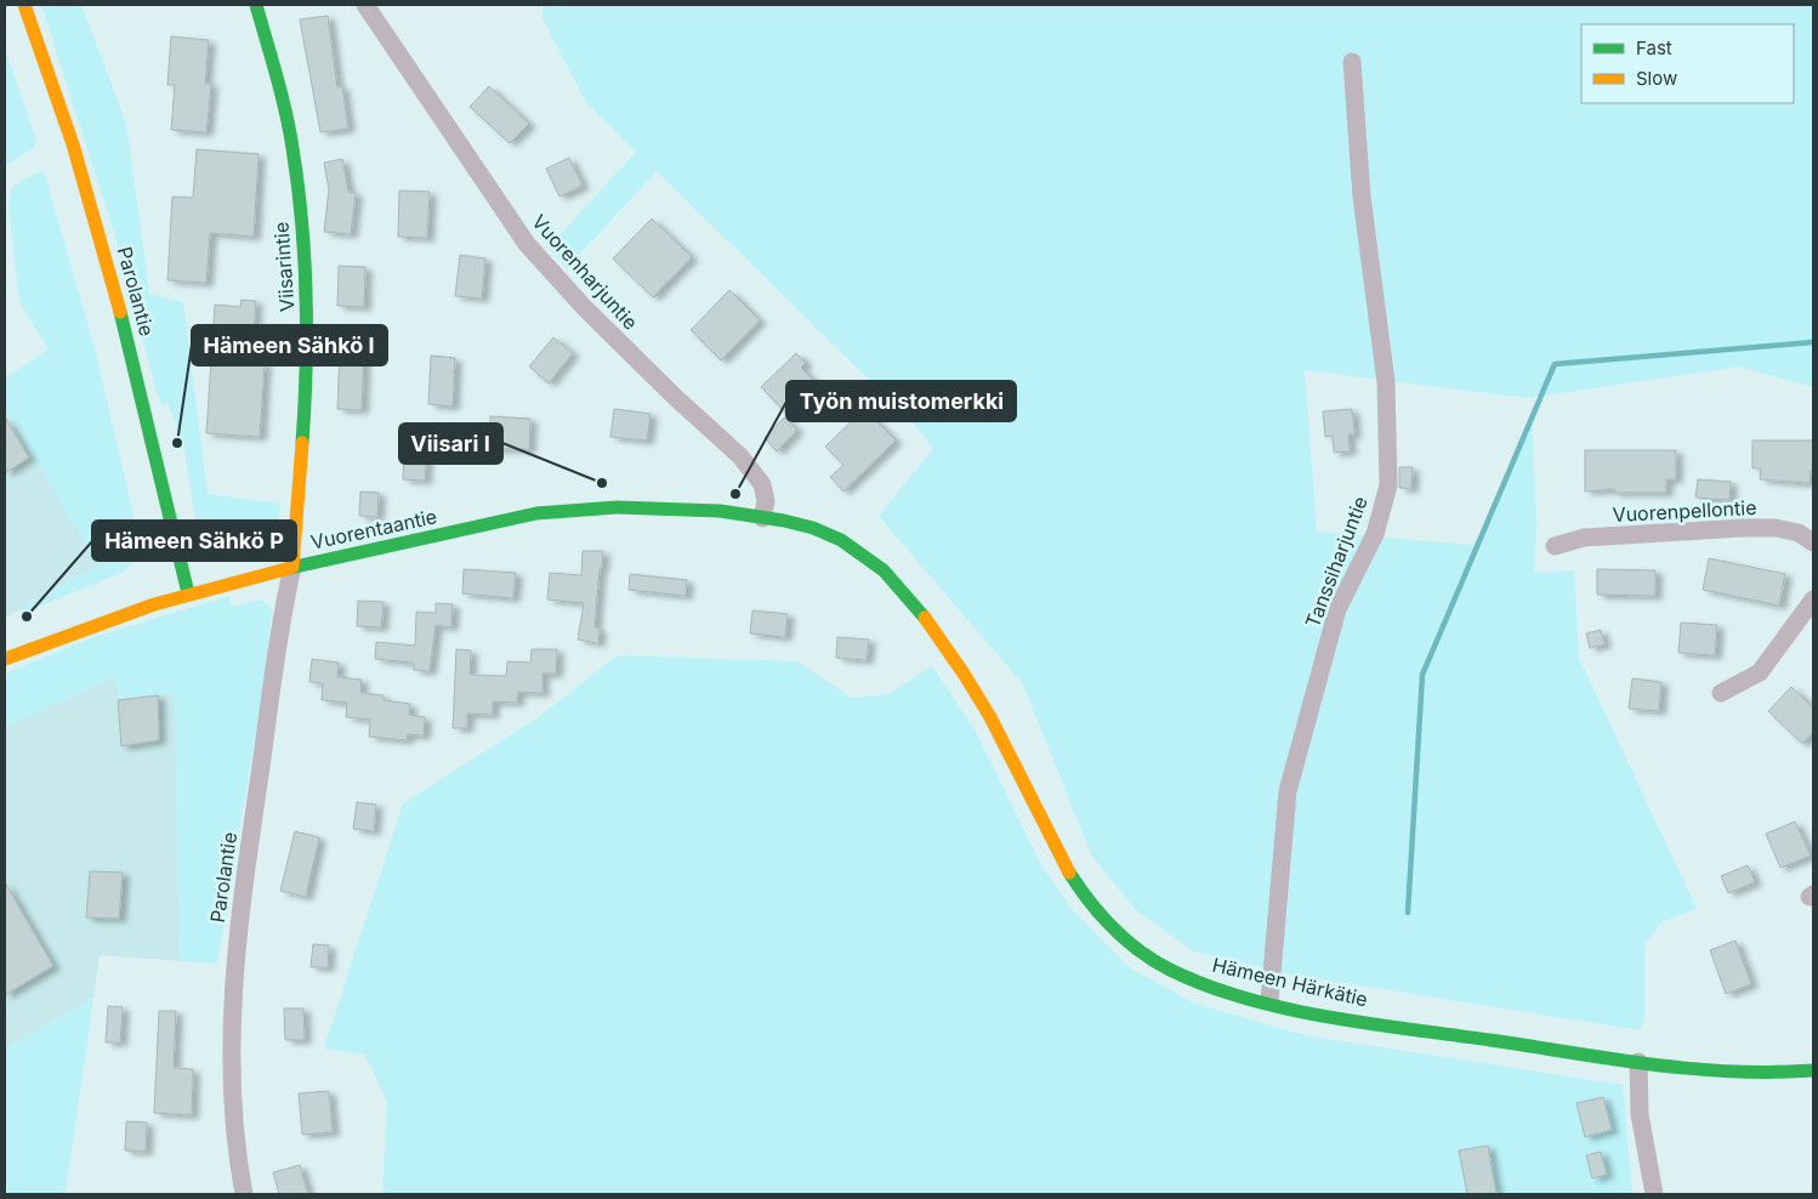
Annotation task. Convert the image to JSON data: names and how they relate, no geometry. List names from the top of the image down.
{
  "streets": {
    "main road": [
      "Viisarintie",
      "Parolantie",
      "Vuorentaantie",
      "Hämeen Härkätie"
    ],
    "street": ["Vuorenharjuntie", "Vuorenpellontie", "Tanssiharjuntie"]
  },
  "crossings": [
    ["Viisarintie", "Parolantie"],
    ["Viisarintie", "Vuorentaantie"],
    ["Vuorenharjuntie", "Vuorentaantie"],
    ["Vuorenharjuntie", "Hämeen Härkätie"],
    ["Parolantie", "Vuorentaantie"],
    ["Vuorentaantie", "Hämeen Härkätie"],
    ["Tanssiharjuntie", "Hämeen Härkätie"]
  ],
  "places": [
    "Hämeen Sähkö I",
    "Viisari I",
    "Työn muistomerkki",
    "Hämeen Sähkö P"
  ],
  "legend": ["Fast", "Slow"]
}
